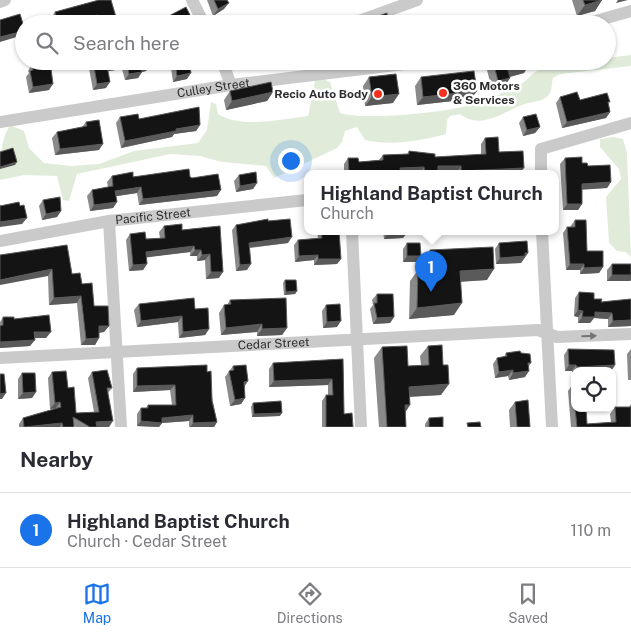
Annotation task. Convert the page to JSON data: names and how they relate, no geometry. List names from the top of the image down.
{
  "streets": {
    "street": ["Culley Street", "Pacific Street", "Cedar Street"]
  },
  "places": ["360 Motors & Services", "Recio Auto Body"],
  "page": {
    "search": "Search here",
    "popup": ["Highland Baptist Church", "Church"],
    "pins": "1",
    "heading": "Nearby",
    "list": [
      {
        "mark": "1",
        "name": "Highland Baptist Church",
        "note": "Church · Cedar Street",
        "value": "110 m"
      }
    ],
    "nav": ["Map", "Directions", "Saved"]
  }
}
